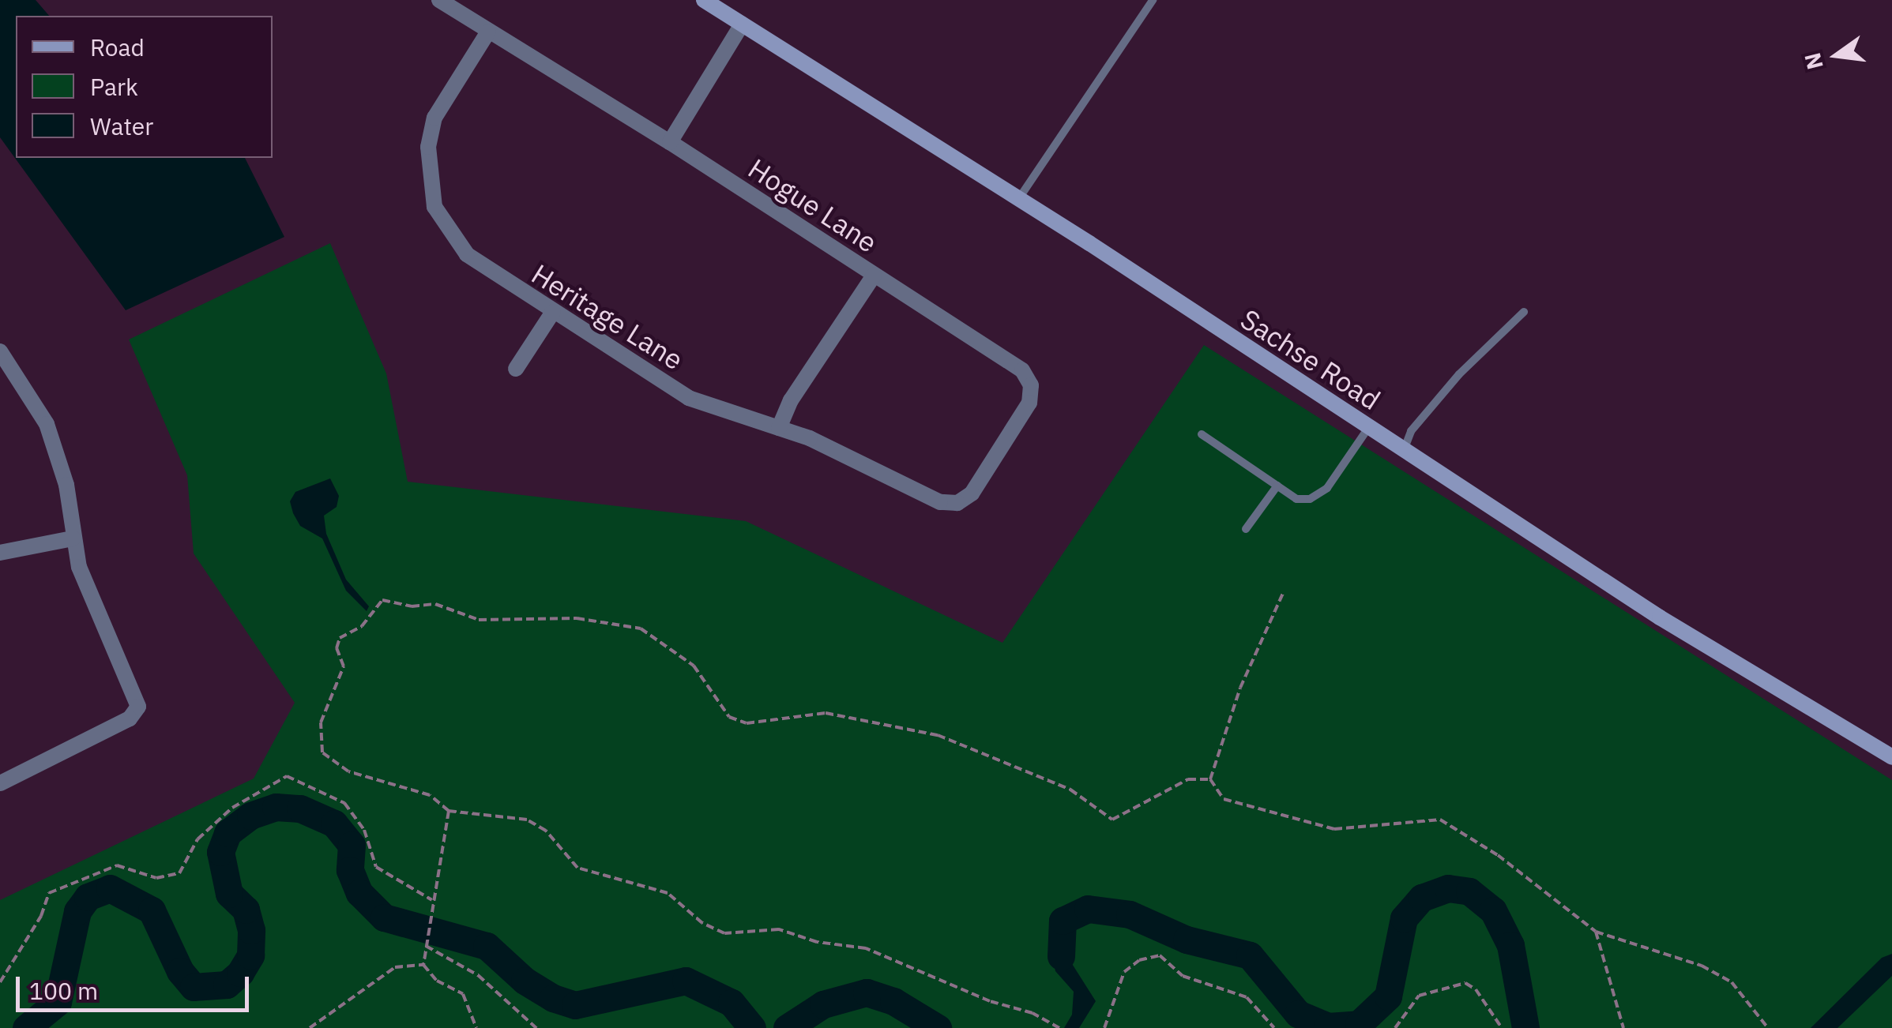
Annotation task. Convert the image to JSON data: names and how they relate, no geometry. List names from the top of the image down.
{
  "streets": {
    "main road": ["Sachse Road"],
    "street": ["Hogue Lane", "Heritage Lane"]
  },
  "crossings": [
    ["Hogue Lane", "Heritage Lane"]
  ],
  "legend": ["Road", "Park", "Water"],
  "scale_bar": "100 m",
  "north": "left"
}
